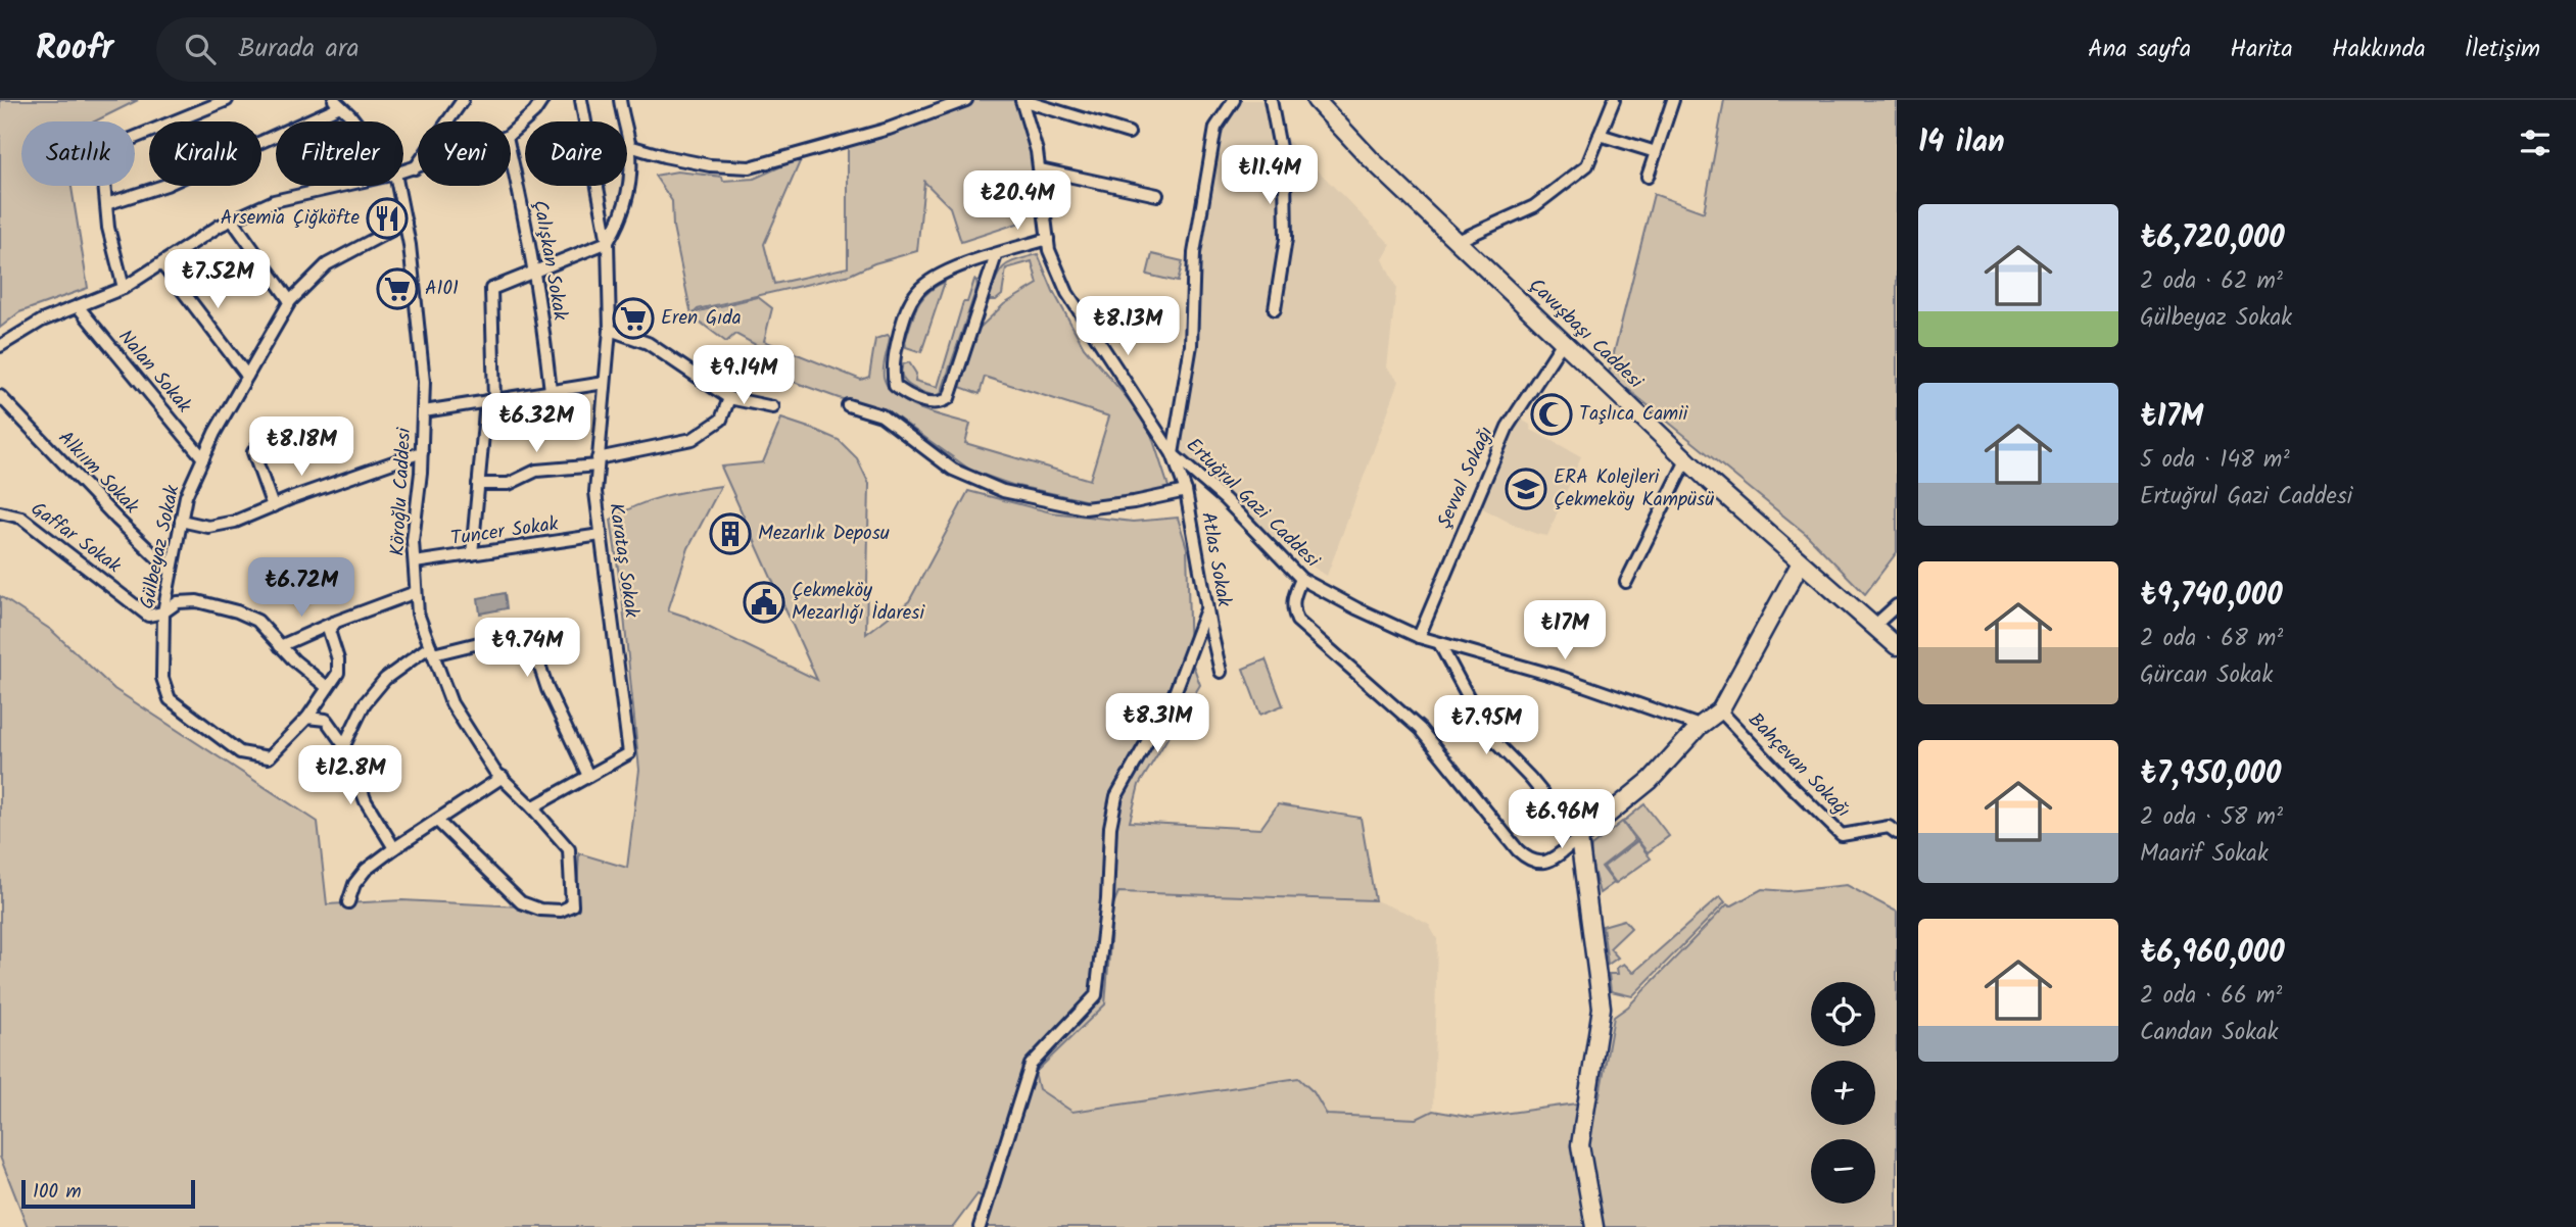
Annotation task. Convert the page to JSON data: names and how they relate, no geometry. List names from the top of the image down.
{
  "streets": {
    "main road": ["Çavuşbaşı Caddesi"],
    "street": [
      "Çalışkan Sokak",
      "Nalan Sokak",
      "Alkıım Sokak",
      "Şevval Sokağı",
      "Köroğlu Caddesi",
      "Ertuğrul Gazi Caddesi",
      "Tuncer Sokak",
      "Gaffar Sokak",
      "Gülbeyaz Sokak",
      "Atlas Sokak",
      "Karataş Sokak",
      "Bahçevan Sokağı"
    ]
  },
  "crossings": [
    ["Çavuşbaşı Caddesi", "Şevval Sokağı"],
    ["Nalan Sokak", "Gülbeyaz Sokak"],
    ["Alkıım Sokak", "Gülbeyaz Sokak"],
    ["Şevval Sokağı", "Ertuğrul Gazi Caddesi"],
    ["Köroğlu Caddesi", "Tuncer Sokak"],
    ["Köroğlu Caddesi", "Gülbeyaz Sokak"],
    ["Ertuğrul Gazi Caddesi", "Atlas Sokak"],
    ["Tuncer Sokak", "Karataş Sokak"],
    ["Gaffar Sokak", "Gülbeyaz Sokak"]
  ],
  "places": {
    "restaurant": ["Arsemia Çiğköfte"],
    "supermarket": ["A101", "Eren Gıda"],
    "mosque": ["Taşlıca Camii"],
    "school or university": ["ERA Kolejleri Çekmeköy Kampüsü"],
    "building": ["Mezarlık Deposu"],
    "public building": ["Çekmeköy Mezarlığı İdaresi"]
  },
  "scale_bar": "100 m",
  "page": {
    "header": "Roofr",
    "search": "Burada ara",
    "nav": [
      "Ana sayfa",
      "Harita",
      "Hakkında",
      "İletişim"
    ],
    "heading": "14 ilan",
    "chip": [
      "Satılık",
      "Kiralık",
      "Filtreler",
      "Yeni",
      "Daire"
    ],
    "price": [
      "₺11.4M",
      "₺20.4M",
      "₺7.52M",
      "₺8.13M",
      "₺9.14M",
      "₺6.32M",
      "₺8.18M",
      "₺6.72M",
      "₺17M",
      "₺9.74M",
      "₺8.31M",
      "₺7.95M",
      "₺12.8M",
      "₺6.96M"
    ],
    "list": [
      {
        "name": "₺6,720,000",
        "note": "2 oda · 62 m² · Gülbeyaz Sokak"
      },
      {
        "name": "₺17M",
        "note": "5 oda · 148 m² · Ertuğrul Gazi Caddesi"
      },
      {
        "name": "₺9,740,000",
        "note": "2 oda · 68 m² · Gürcan Sokak"
      },
      {
        "name": "₺7,950,000",
        "note": "2 oda · 58 m² · Maarif Sokak"
      },
      {
        "name": "₺6,960,000",
        "note": "2 oda · 66 m² · Candan Sokak"
      }
    ],
    "map_buttons": ["+", "−"],
    "scale": "100 m"
  }
}
